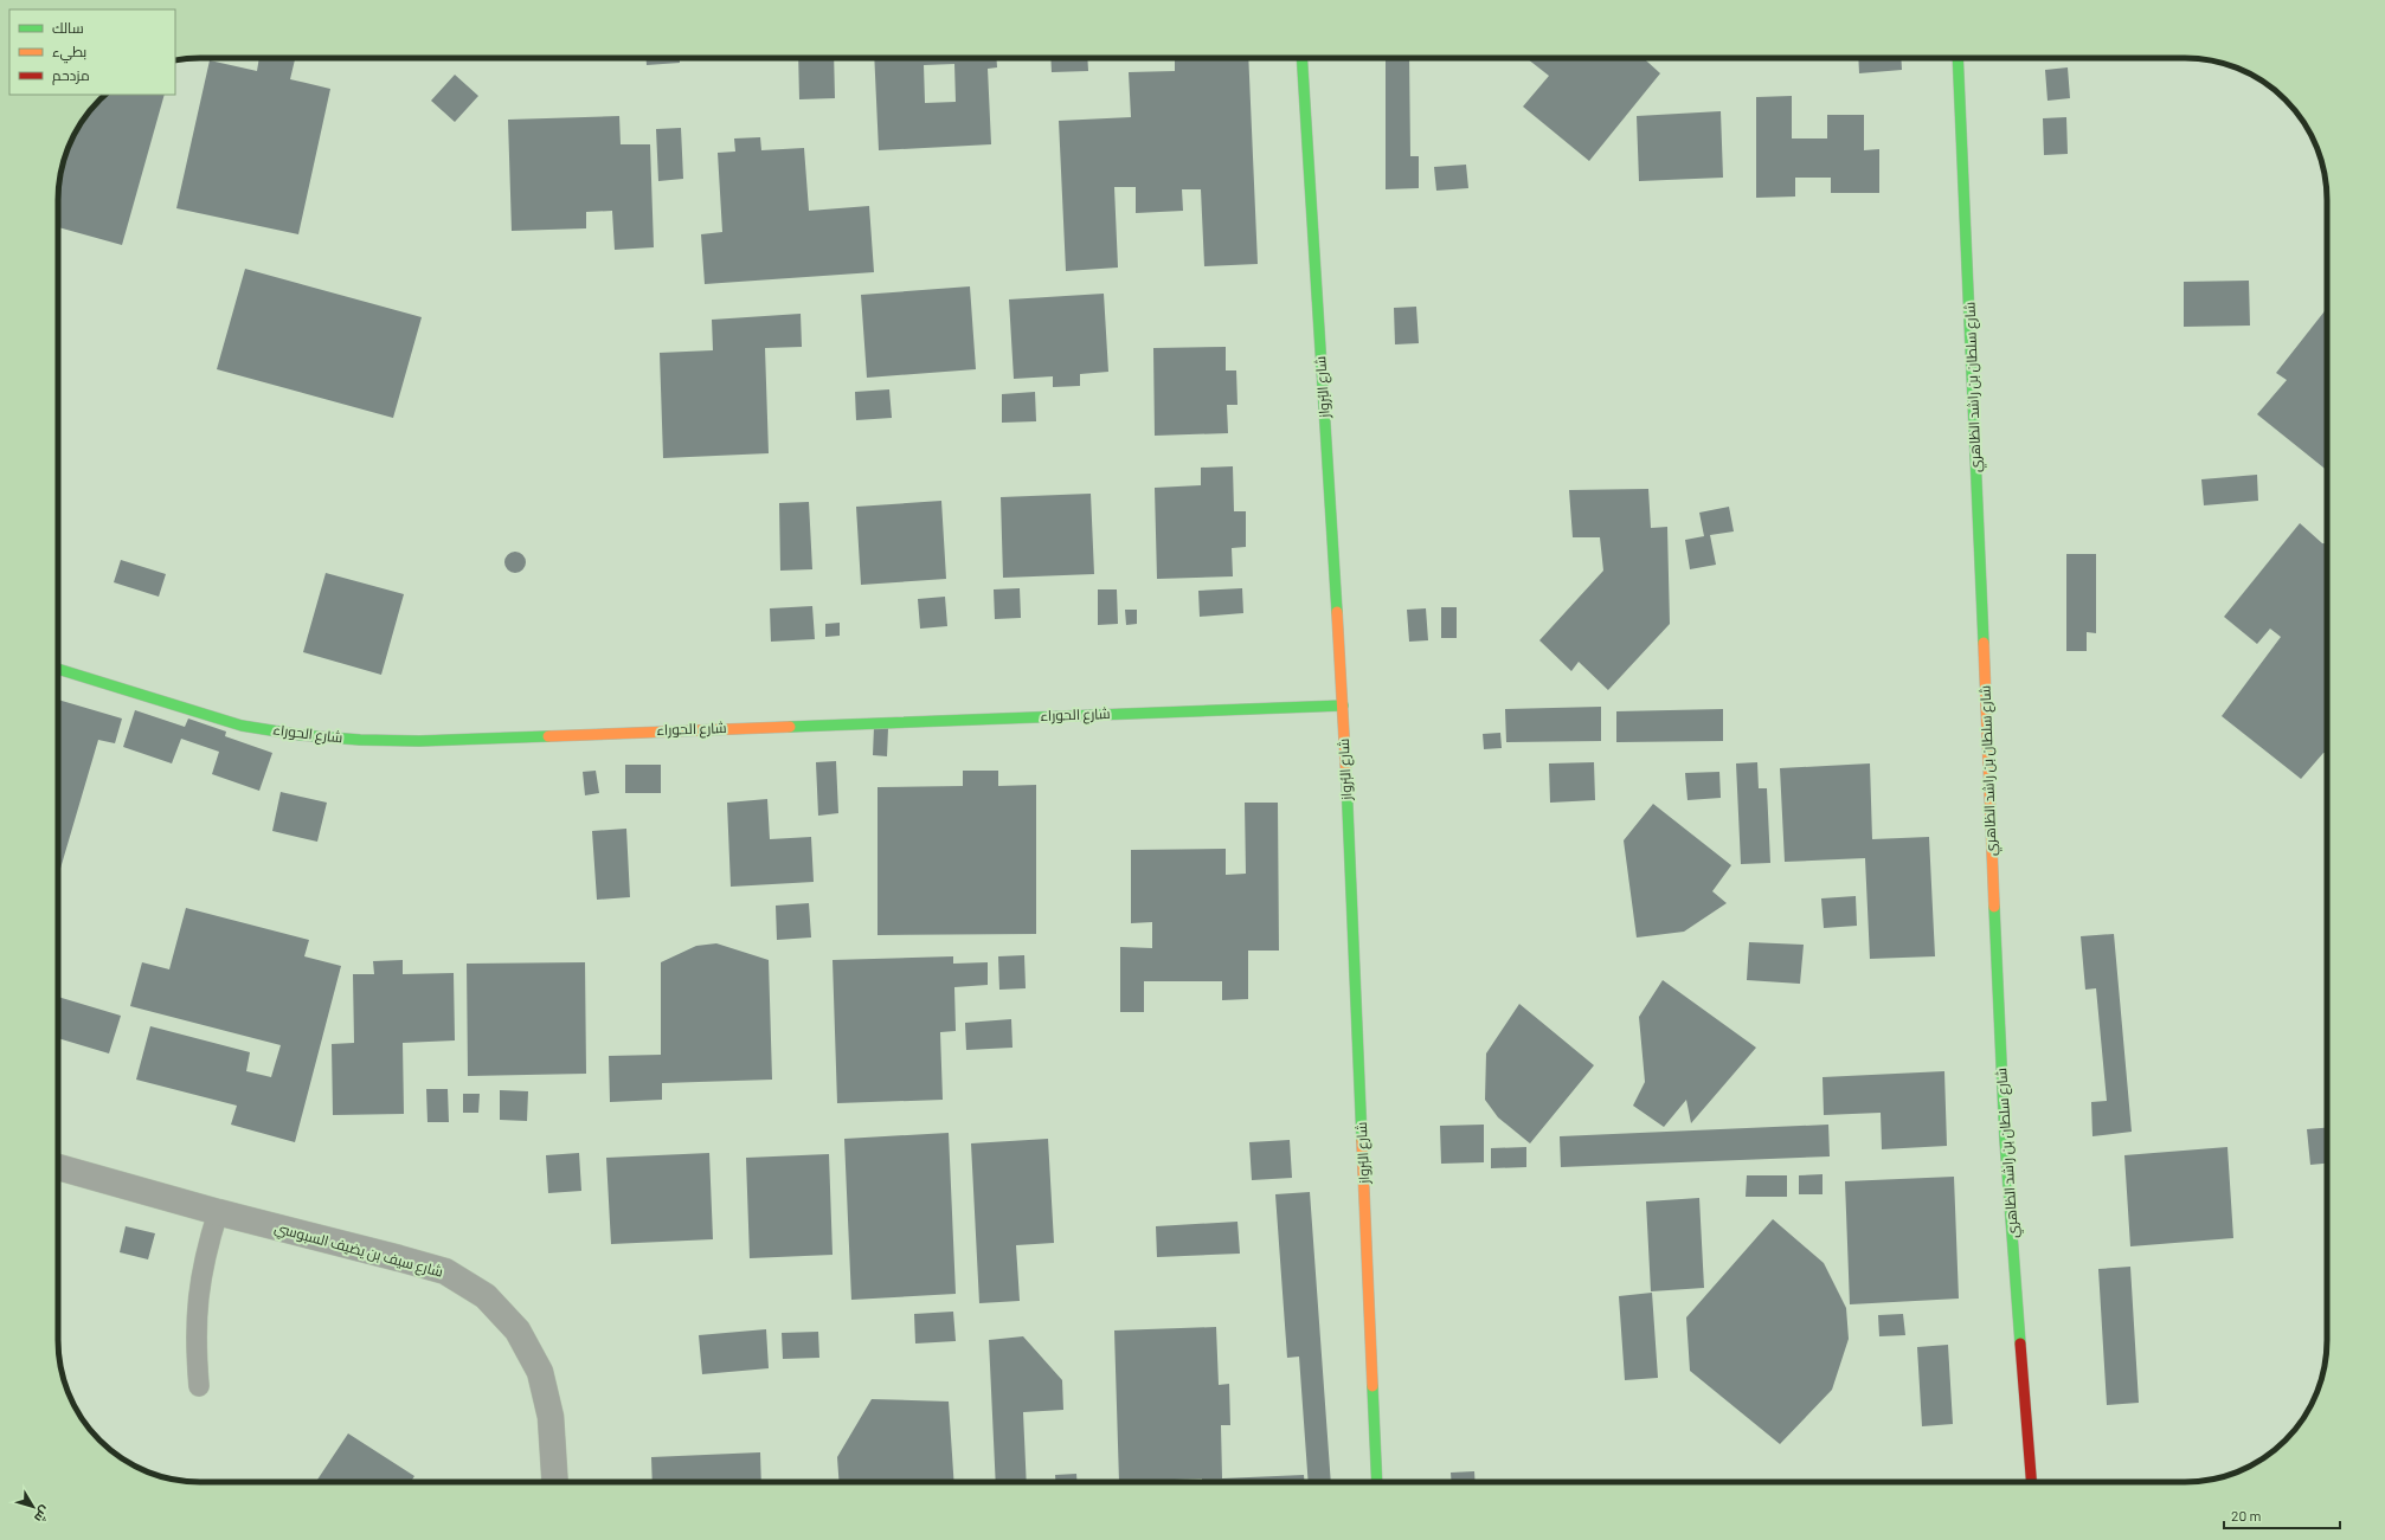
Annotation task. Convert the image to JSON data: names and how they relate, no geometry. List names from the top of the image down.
{
  "streets": {
    "street": [
      "شارع البُرواز",
      "شارع سلطان بن راشد الظاهري",
      "شارع الحوراء",
      "شارع سيف بن يضيف السبوسي"
    ]
  },
  "crossings": [
    ["شارع البُرواز", "شارع الحوراء"]
  ],
  "legend": ["سالك", "بطيء", "مزدحم"],
  "scale_bar": "20 m",
  "north": "bottom right"
}
